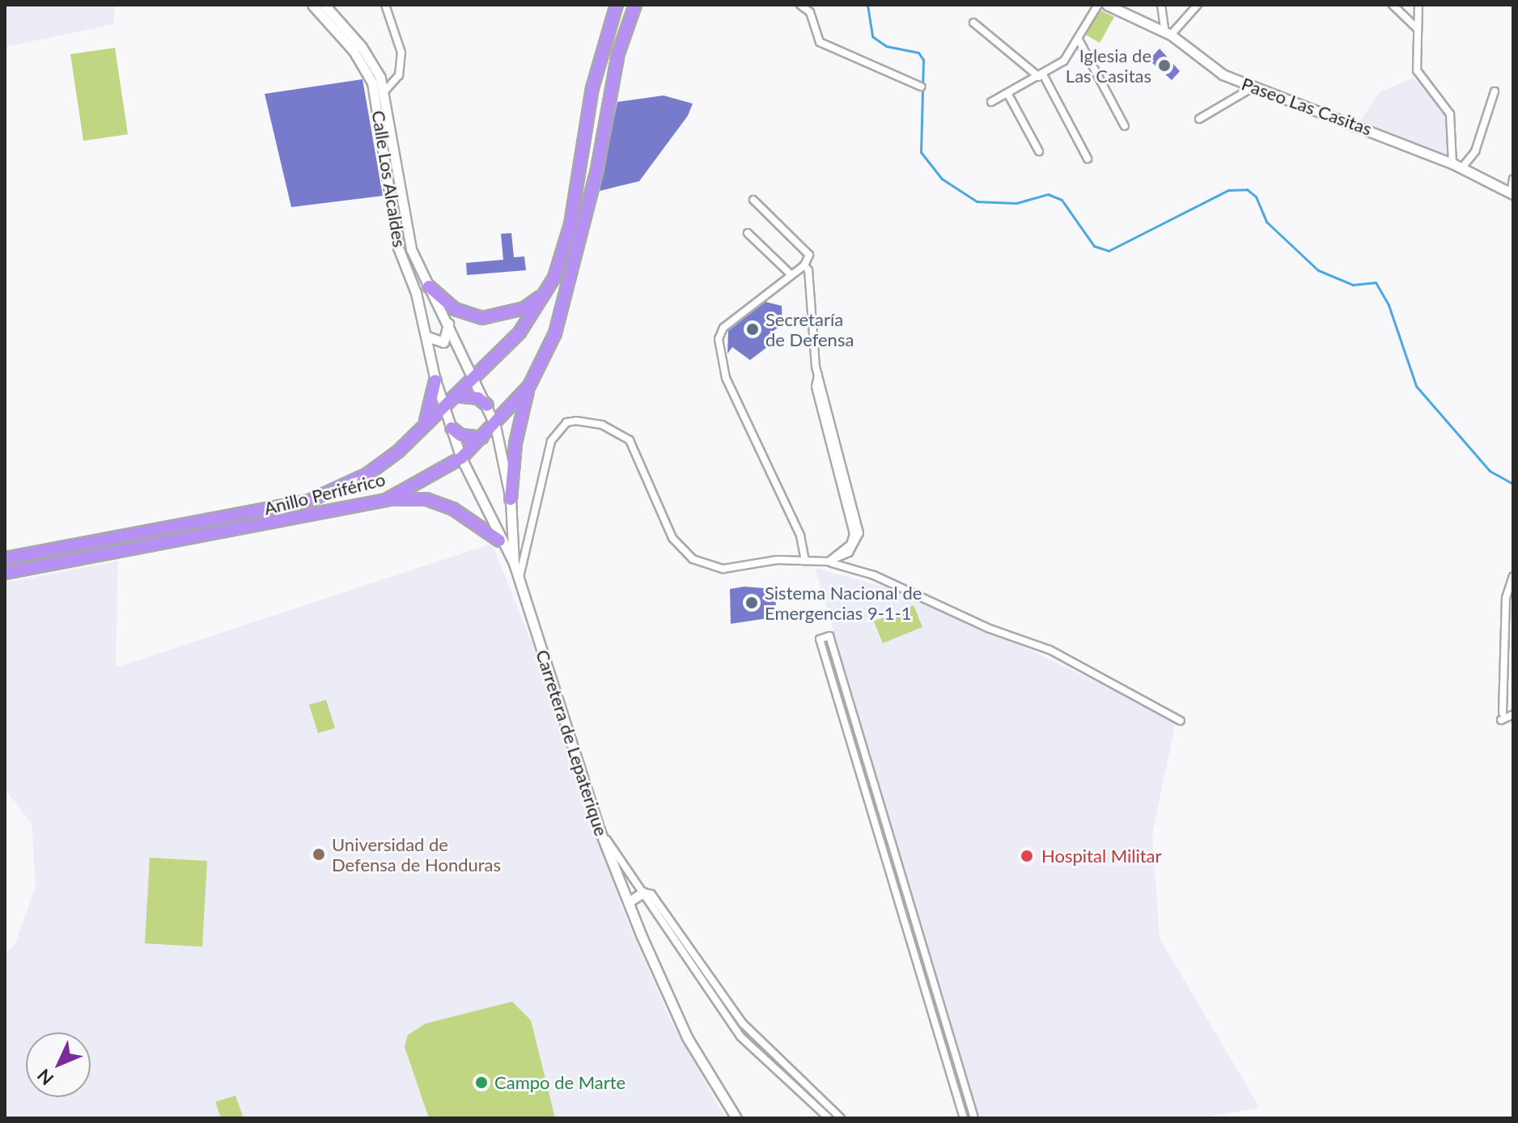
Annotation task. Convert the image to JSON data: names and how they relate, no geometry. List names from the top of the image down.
{
  "streets": {
    "highway": ["Anillo Periférico"],
    "main road": ["Paseo Las Casitas", "Calle Los Alcaldes", "Carretera de Lepaterique"]
  },
  "crossings": [
    ["Calle Los Alcaldes", "Anillo Periférico"],
    ["Calle Los Alcaldes", "Carretera de Lepaterique"],
    ["Anillo Periférico", "Carretera de Lepaterique"]
  ],
  "places": [
    "Iglesia de Las Casitas",
    "Secretaría de Defensa",
    "Sistema Nacional de Emergencias 9-1-1",
    "Universidad de Defensa de Honduras",
    "Hospital Militar",
    "Campo de Marte"
  ],
  "north": "bottom left"
}
